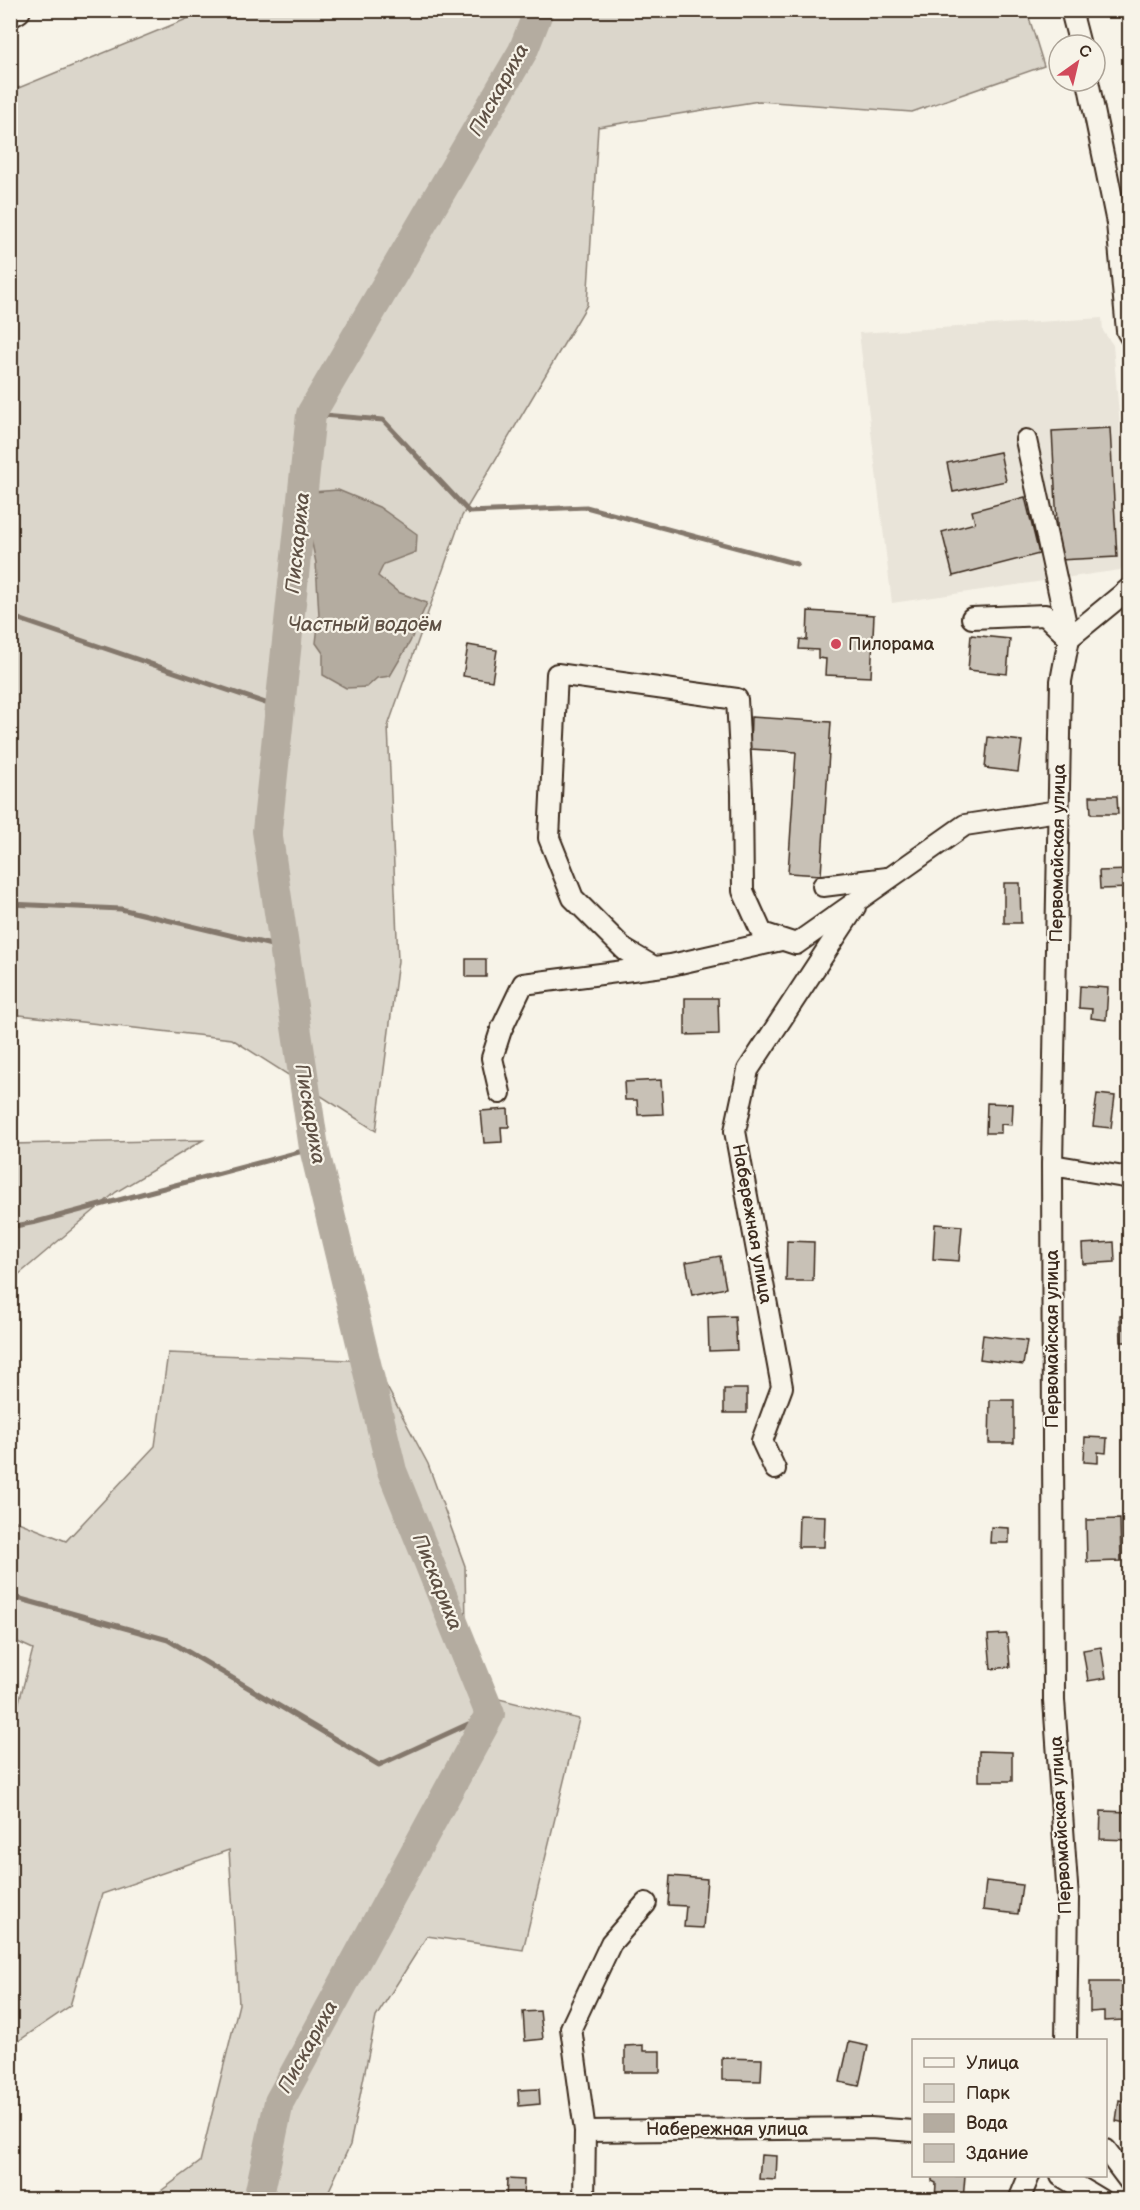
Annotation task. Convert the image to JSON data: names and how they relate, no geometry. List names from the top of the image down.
{
  "streets": {
    "street": ["Первомайская улица", "Набережная улица"]
  },
  "water": ["Пискариха", "Частный водоём"],
  "places": ["Пилорама"],
  "legend": [
    "Улица",
    "Парк",
    "Вода",
    "Здание"
  ],
  "north": "top right"
}
